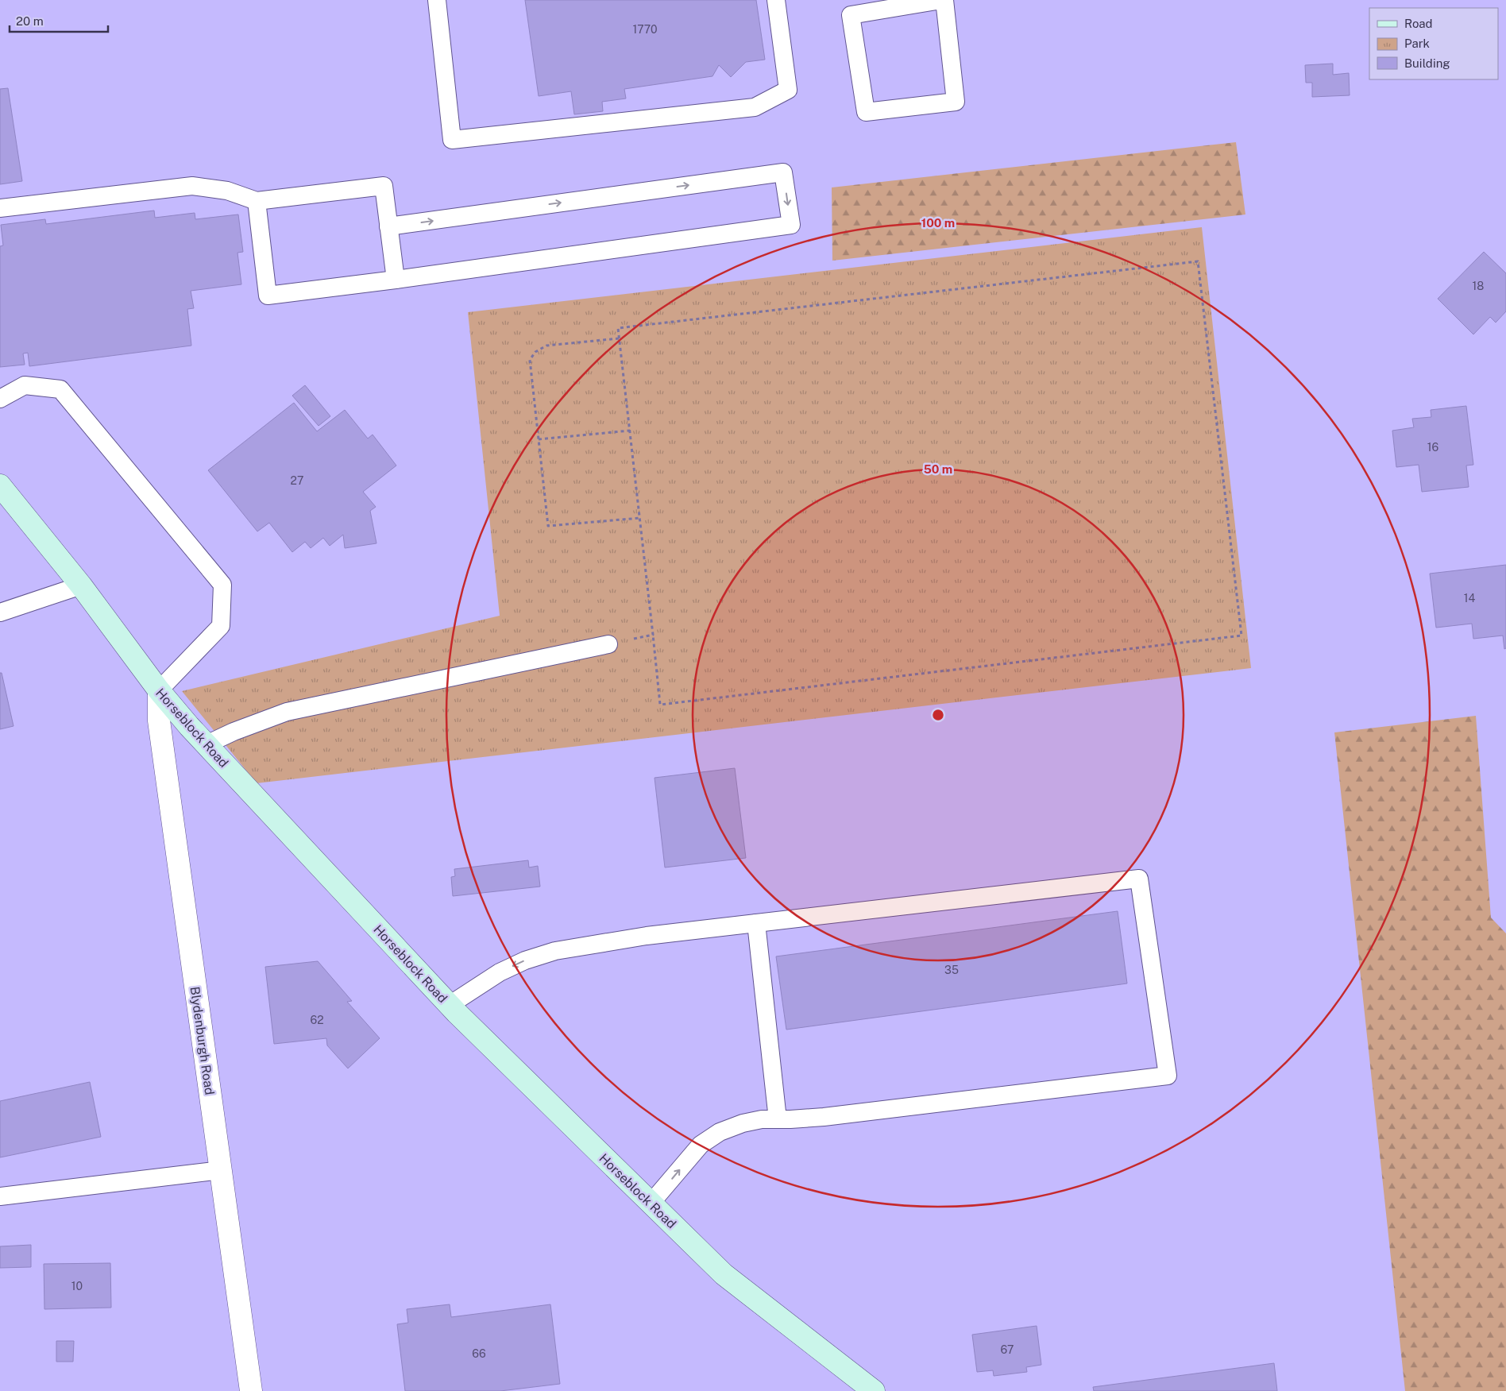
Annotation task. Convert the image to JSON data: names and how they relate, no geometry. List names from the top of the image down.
{
  "streets": {
    "street": ["Horseblock Road", "Blydenburgh Road"]
  },
  "crossings": [
    ["Horseblock Road", "Blydenburgh Road"]
  ],
  "house_numbers": [
    "1770",
    "18",
    "16",
    "27",
    "14",
    "35",
    "62",
    "10",
    "67",
    "66"
  ],
  "legend": ["Road", "Park", "Building"],
  "scale_bar": "20 m",
  "rings": ["100 m", "50 m"]
}
